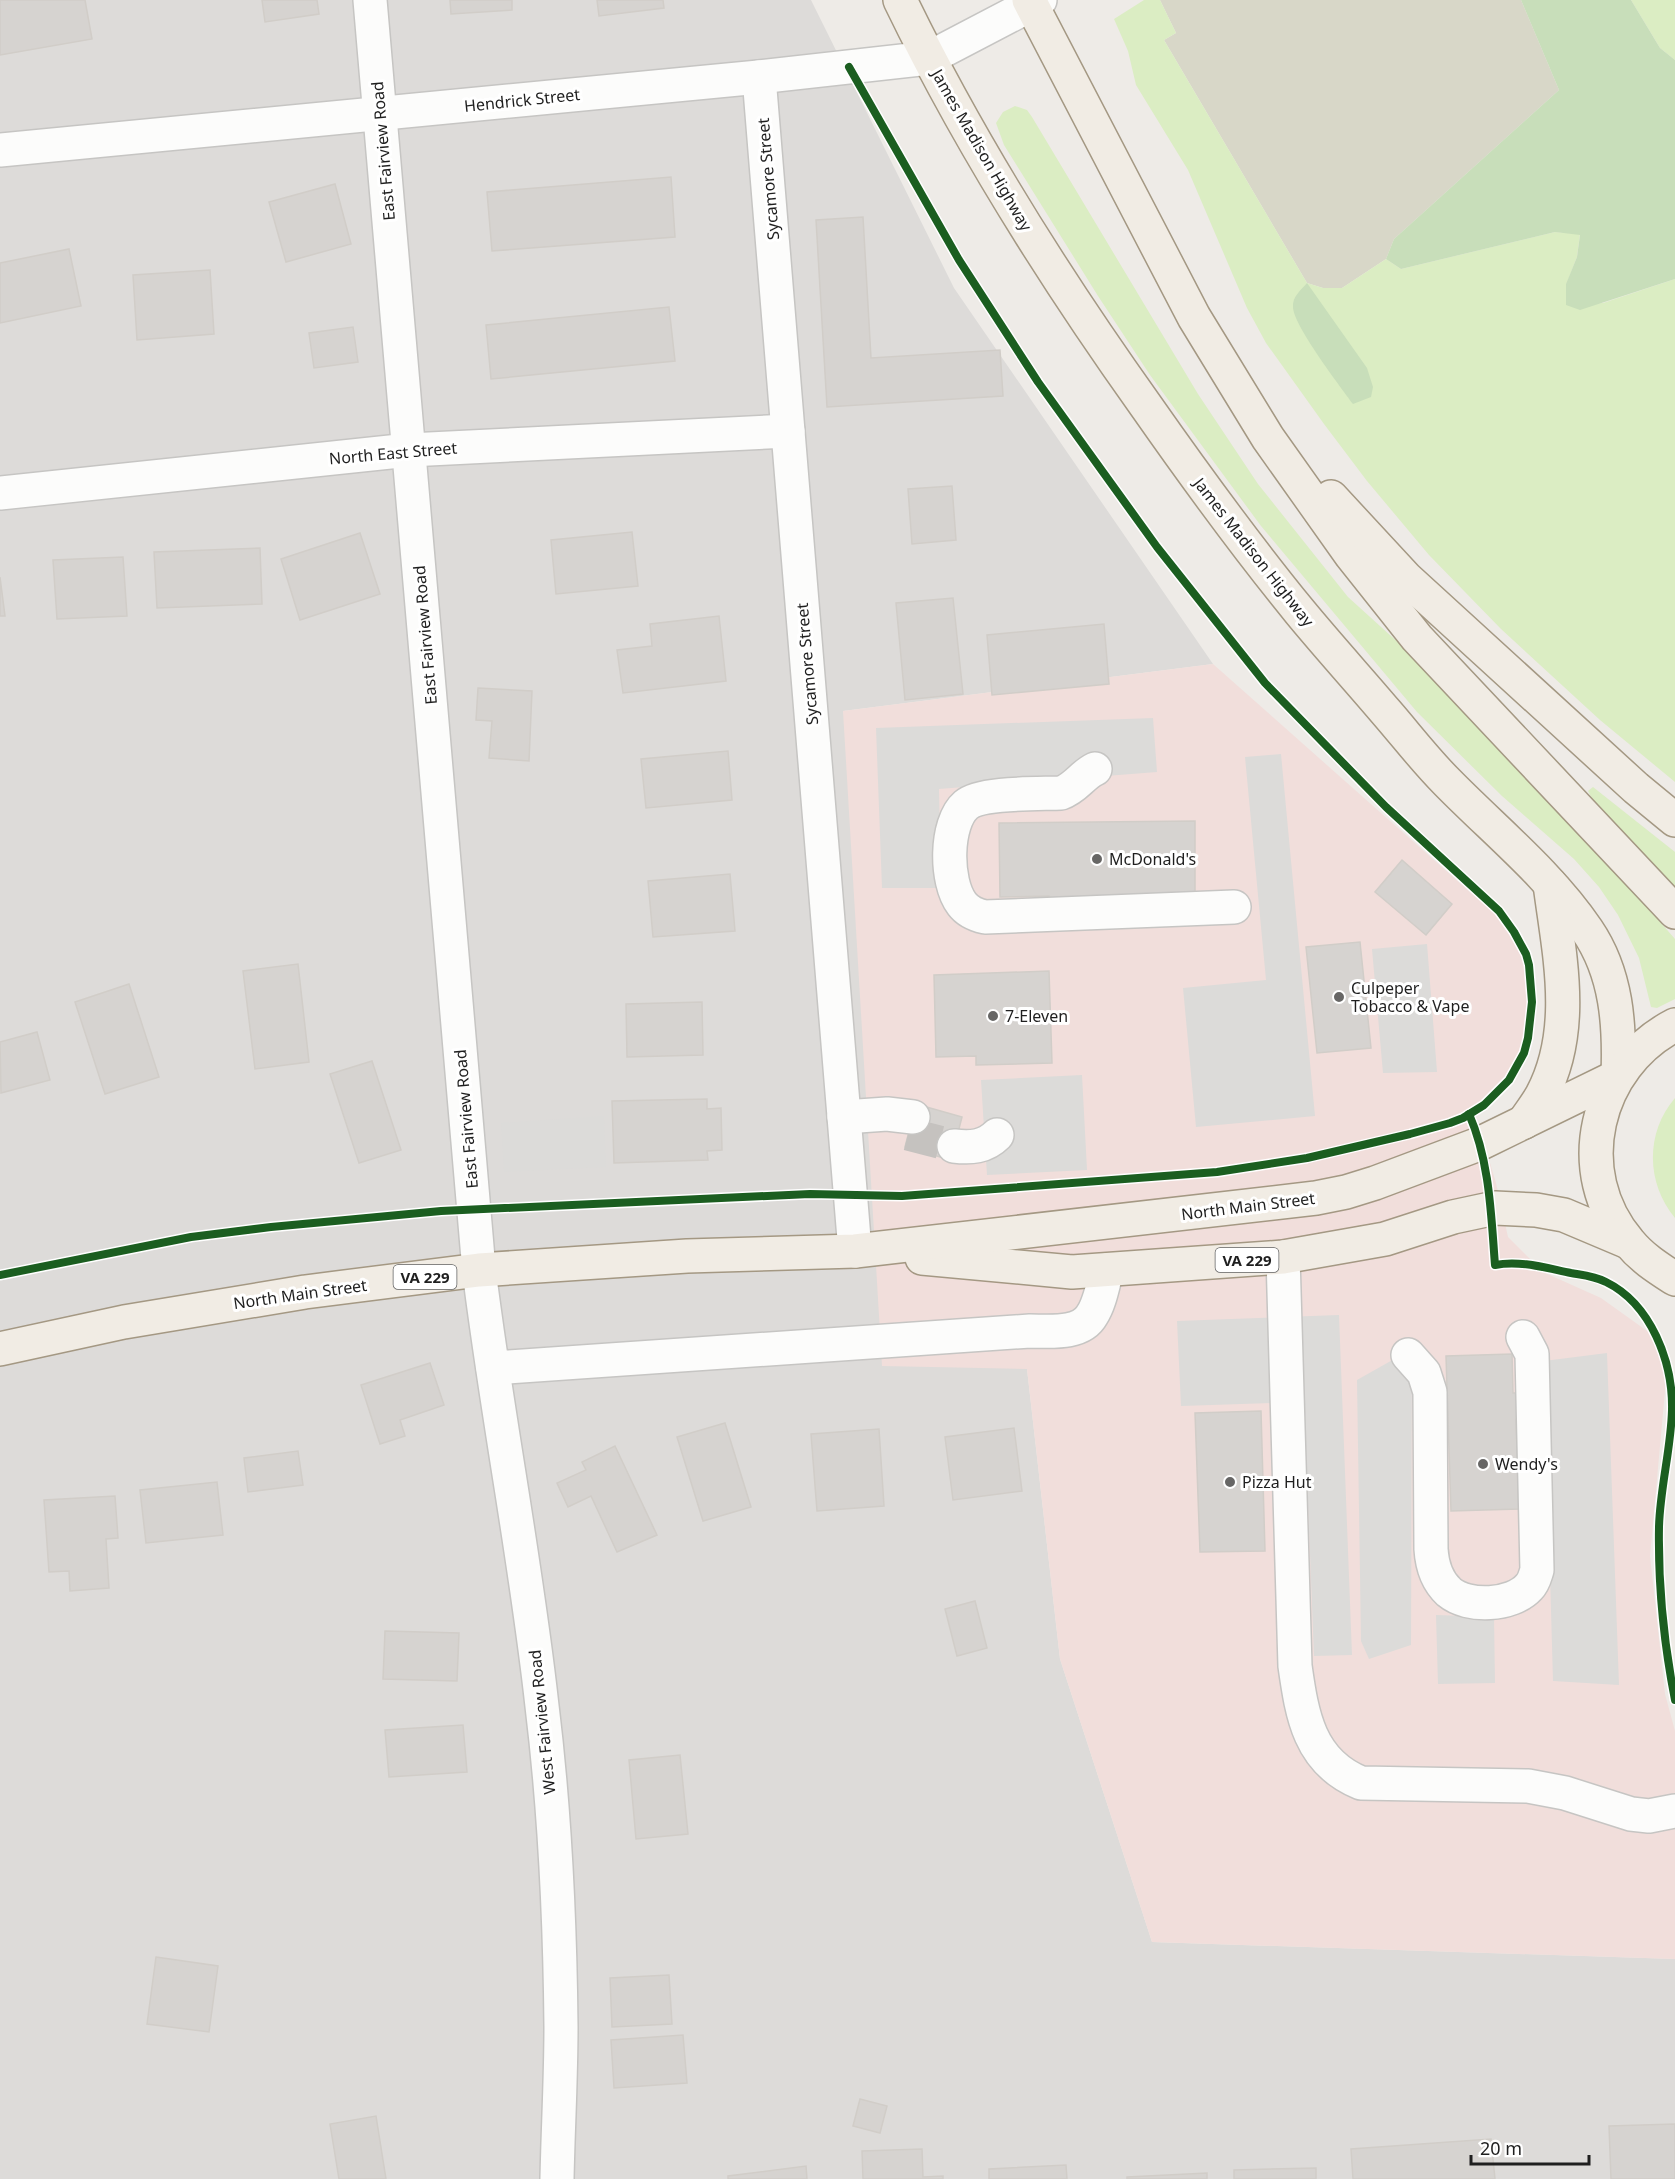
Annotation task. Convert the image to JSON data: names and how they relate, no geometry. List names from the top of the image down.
{
  "streets": {
    "main road": ["James Madison Highway", "North Main Street", "VA 229"],
    "street": [
      "Hendrick Street",
      "East Fairview Road",
      "Sycamore Street",
      "North East Street",
      "West Fairview Road"
    ]
  },
  "crossings": [
    ["Hendrick Street", "James Madison Highway"],
    ["Hendrick Street", "East Fairview Road"],
    ["Hendrick Street", "Sycamore Street"],
    ["James Madison Highway", "North Main Street"],
    ["East Fairview Road", "North East Street"],
    ["East Fairview Road", "North Main Street"],
    ["East Fairview Road", "West Fairview Road"],
    ["Sycamore Street", "North East Street"],
    ["Sycamore Street", "North Main Street"],
    ["North Main Street", "West Fairview Road"]
  ],
  "places": [
    "McDonald's",
    "Culpeper Tobacco & Vape",
    "7-Eleven",
    "Wendy's",
    "Pizza Hut"
  ],
  "scale_bar": "20 m"
}
